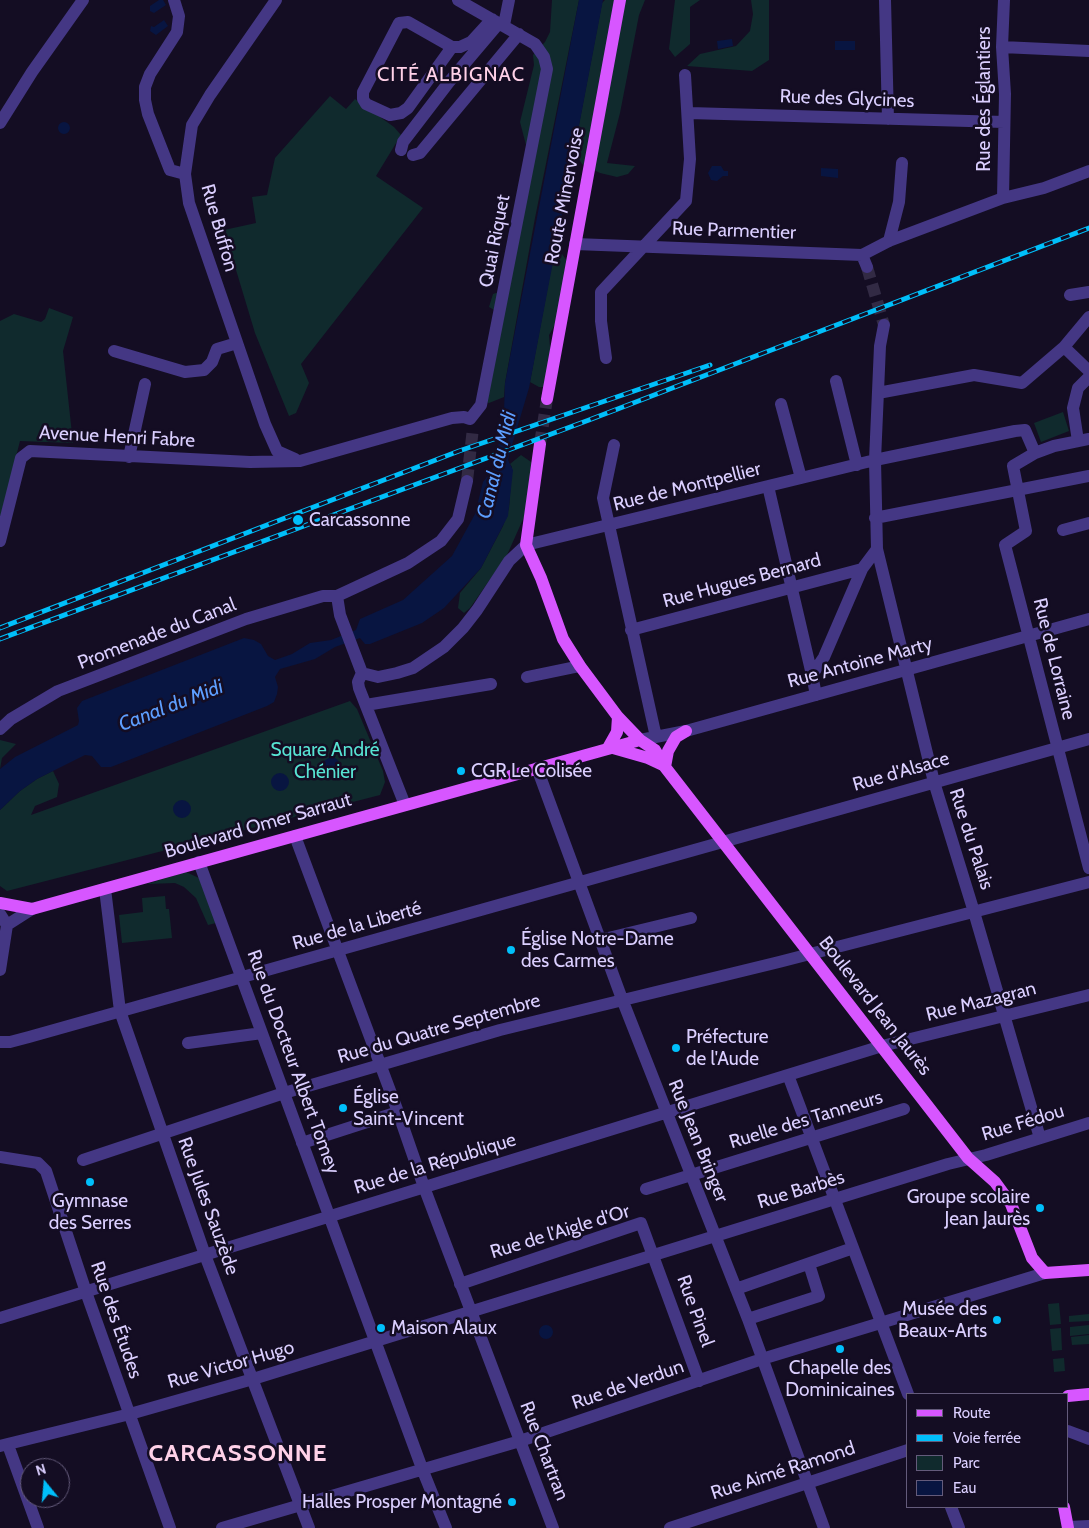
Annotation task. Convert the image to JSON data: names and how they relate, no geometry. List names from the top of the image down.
{
  "streets": {
    "main road": ["Route Minervoise", "Boulevard Omer Sarraut", "Boulevard Jean Jaurès"],
    "street": [
      "Rue des Glycines",
      "Rue des Églantiers",
      "Rue Buffon",
      "Rue Parmentier",
      "Quai Riquet",
      "Avenue Henri Fabre",
      "Rue de Montpellier",
      "Rue Hugues Bernard",
      "Promenade du Canal",
      "Rue de Lorraine",
      "Rue Antoine Marty",
      "Rue d'Alsace",
      "Rue du Palais",
      "Rue de la Liberté",
      "Rue Mazagran",
      "Rue du Quatre Septembre",
      "Rue du Docteur Albert Tomey",
      "Ruelle des Tanneurs",
      "Rue Fédou",
      "Rue Jean Bringer",
      "Rue de la République",
      "Rue Barbès",
      "Rue Jules Sauzède",
      "Rue de l'Aigle d'Or",
      "Rue Pinel",
      "Rue des Études",
      "Rue Victor Hugo",
      "Rue de Verdun",
      "Rue Chartran",
      "Rue Aimé Ramond"
    ]
  },
  "crossings": [
    ["Rue des Glycines", "Rue des Églantiers"],
    ["Rue des Églantiers", "Rue Parmentier"],
    ["Route Minervoise", "Rue Parmentier"],
    ["Rue Buffon", "Quai Riquet"],
    ["Rue Buffon", "Avenue Henri Fabre"],
    ["Rue de Montpellier", "Rue du Palais"],
    ["Rue de Lorraine", "Rue Antoine Marty"],
    ["Rue de Lorraine", "Rue d'Alsace"],
    ["Rue Antoine Marty", "Boulevard Omer Sarraut"],
    ["Rue Antoine Marty", "Rue du Palais"],
    ["Rue Antoine Marty", "Boulevard Jean Jaurès"],
    ["Rue d'Alsace", "Rue du Palais"],
    ["Rue d'Alsace", "Rue de la Liberté"],
    ["Rue d'Alsace", "Boulevard Jean Jaurès"],
    ["Boulevard Omer Sarraut", "Boulevard Jean Jaurès"],
    ["Boulevard Omer Sarraut", "Rue du Docteur Albert Tomey"],
    ["Boulevard Omer Sarraut", "Rue Jean Bringer"],
    ["Boulevard Omer Sarraut", "Rue Jules Sauzède"],
    ["Boulevard Omer Sarraut", "Rue Chartran"],
    ["Rue du Palais", "Rue Mazagran"],
    ["Rue du Palais", "Rue du Quatre Septembre"],
    ["Rue du Palais", "Rue Fédou"],
    ["Rue de la Liberté", "Boulevard Jean Jaurès"],
    ["Rue de la Liberté", "Rue du Docteur Albert Tomey"],
    ["Rue de la Liberté", "Rue Jean Bringer"],
    ["Rue de la Liberté", "Rue Jules Sauzède"],
    ["Rue de la Liberté", "Rue Chartran"],
    ["Rue Mazagran", "Boulevard Jean Jaurès"],
    ["Rue Mazagran", "Rue de la République"],
    ["Boulevard Jean Jaurès", "Rue du Quatre Septembre"],
    ["Boulevard Jean Jaurès", "Rue Fédou"],
    ["Boulevard Jean Jaurès", "Rue de la République"],
    ["Boulevard Jean Jaurès", "Rue Barbès"],
    ["Boulevard Jean Jaurès", "Rue de Verdun"],
    ["Rue du Quatre Septembre", "Rue du Docteur Albert Tomey"],
    ["Rue du Quatre Septembre", "Rue Jean Bringer"],
    ["Rue du Quatre Septembre", "Rue Jules Sauzède"],
    ["Rue du Quatre Septembre", "Rue Chartran"],
    ["Rue du Docteur Albert Tomey", "Rue de la République"],
    ["Rue du Docteur Albert Tomey", "Rue Victor Hugo"],
    ["Rue du Docteur Albert Tomey", "Rue de Verdun"],
    ["Ruelle des Tanneurs", "Rue Jean Bringer"],
    ["Rue Fédou", "Rue Barbès"],
    ["Rue Jean Bringer", "Rue de la République"],
    ["Rue Jean Bringer", "Rue Barbès"],
    ["Rue Jean Bringer", "Rue de Verdun"],
    ["Rue Jean Bringer", "Rue Aimé Ramond"],
    ["Rue de la République", "Rue Jules Sauzède"],
    ["Rue de la République", "Rue des Études"],
    ["Rue de la République", "Rue Chartran"],
    ["Rue Barbès", "Rue de l'Aigle d'Or"],
    ["Rue Barbès", "Rue Pinel"],
    ["Rue Barbès", "Rue Victor Hugo"],
    ["Rue Barbès", "Rue Chartran"],
    ["Rue Jules Sauzède", "Rue Victor Hugo"],
    ["Rue Jules Sauzède", "Rue de Verdun"],
    ["Rue de l'Aigle d'Or", "Rue Pinel"],
    ["Rue de l'Aigle d'Or", "Rue Chartran"],
    ["Rue Pinel", "Rue de Verdun"],
    ["Rue des Études", "Rue Victor Hugo"],
    ["Rue Victor Hugo", "Rue Chartran"],
    ["Rue de Verdun", "Rue Chartran"]
  ],
  "districts": ["CITÉ ALBIGNAC", "CARCASSONNE"],
  "water": ["Canal du Midi"],
  "parks": ["Square André Chénier"],
  "places": [
    "Carcassonne",
    "CGR Le Colisée",
    "Église Notre-Dame des Carmes",
    "Préfecture de l'Aude",
    "Église Saint-Vincent",
    "Gymnase des Serres",
    "Groupe scolaire Jean Jaurès",
    "Musée des Beaux-Arts",
    "Maison Alaux",
    "Chapelle des Dominicaines",
    "Halles Prosper Montagné"
  ],
  "legend": [
    "Route",
    "Voie ferrée",
    "Parc",
    "Eau"
  ],
  "north": "top"
}
